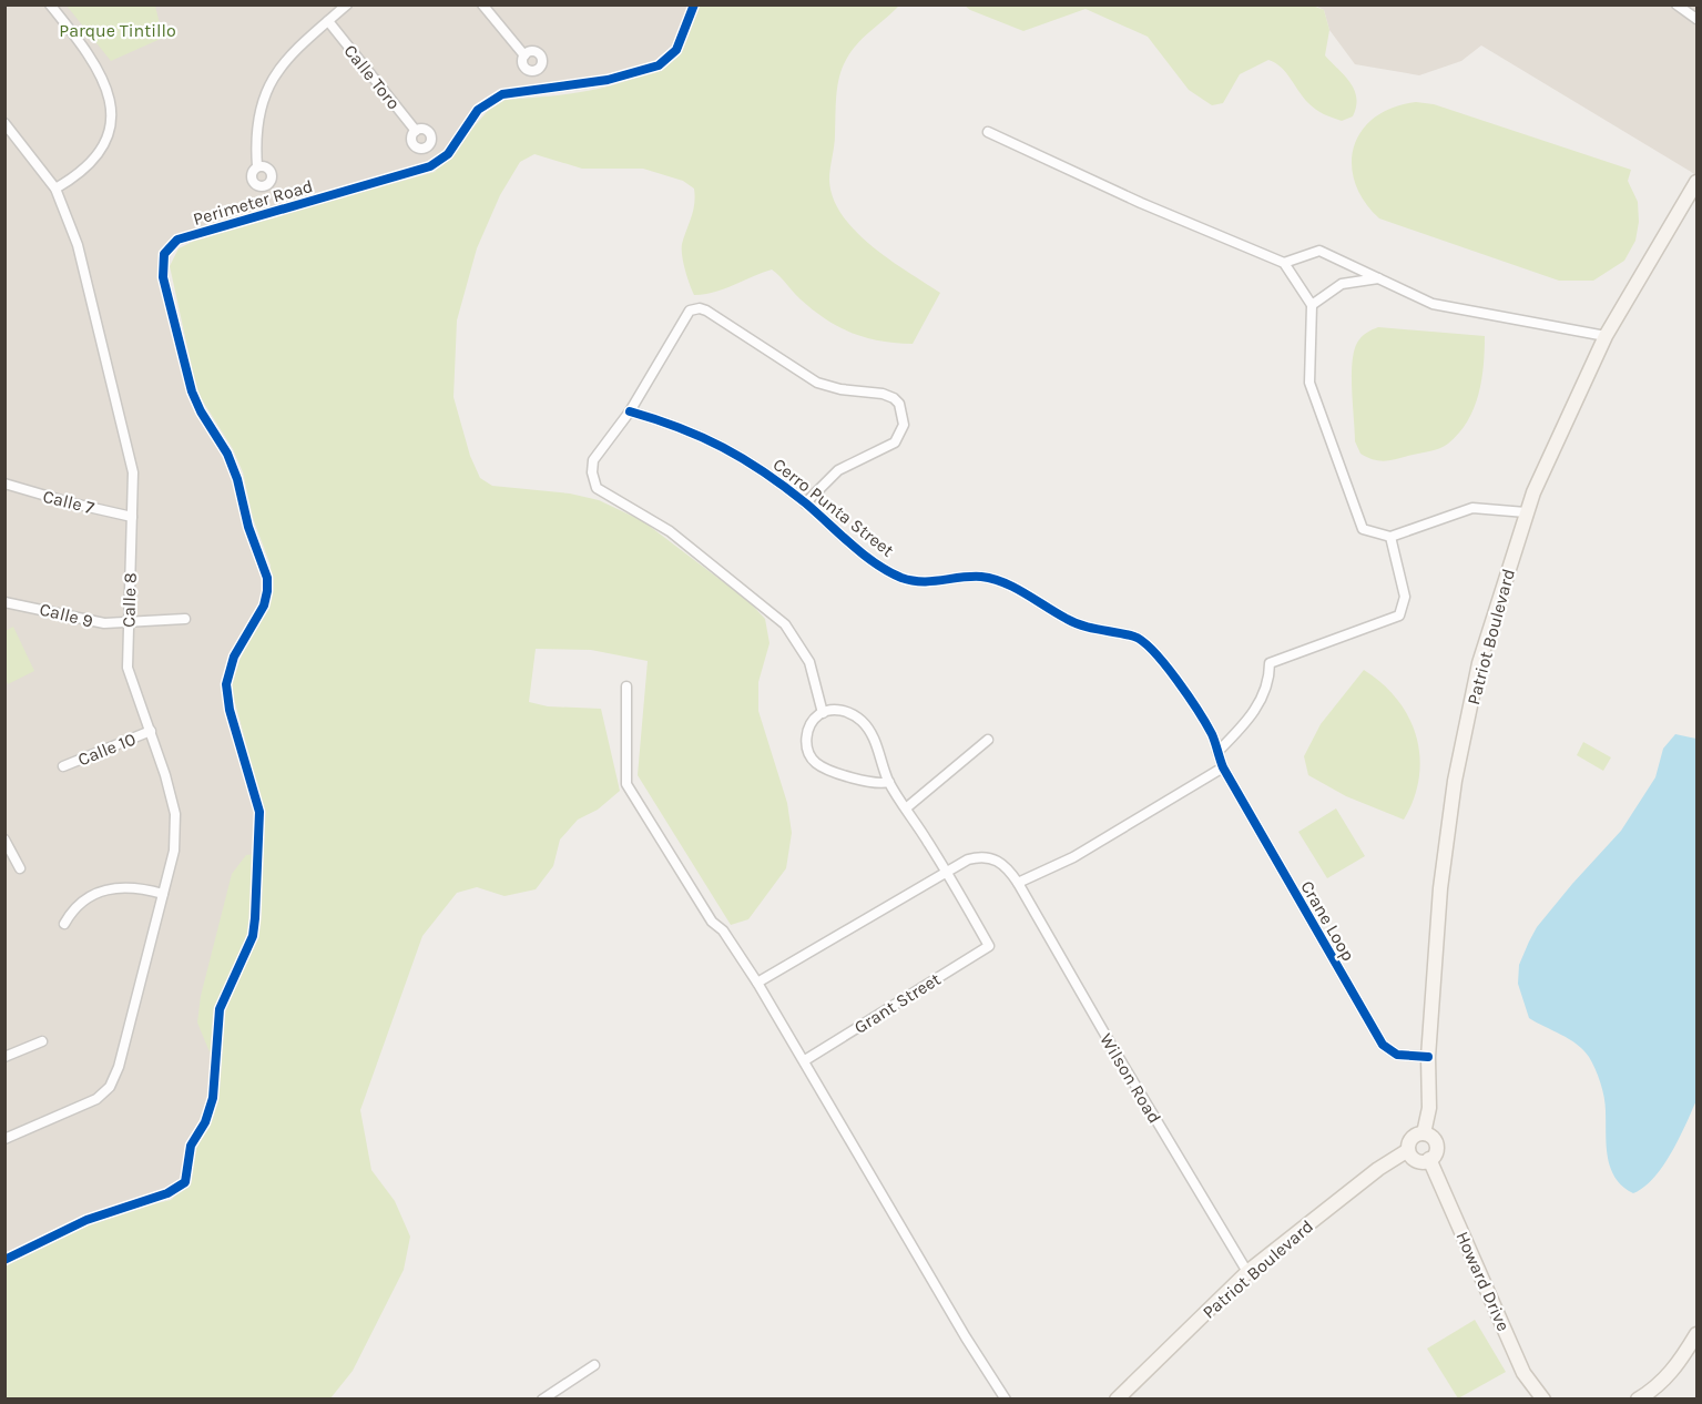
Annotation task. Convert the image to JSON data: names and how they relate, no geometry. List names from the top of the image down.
{
  "streets": {
    "street": [
      "Calle Toro",
      "Perimeter Road",
      "Calle 7",
      "Cerro Punta Street",
      "Calle 8",
      "Calle 9",
      "Patriot Boulevard",
      "Calle 10",
      "Crane Loop",
      "Grant Street",
      "Wilson Road",
      "Howard Drive"
    ]
  },
  "crossings": [
    ["Calle 7", "Calle 8"],
    ["Cerro Punta Street", "Crane Loop"],
    ["Calle 8", "Calle 9"],
    ["Calle 8", "Calle 10"],
    ["Patriot Boulevard", "Crane Loop"],
    ["Patriot Boulevard", "Wilson Road"],
    ["Patriot Boulevard", "Howard Drive"]
  ],
  "parks": ["Parque Tintillo"]
}
